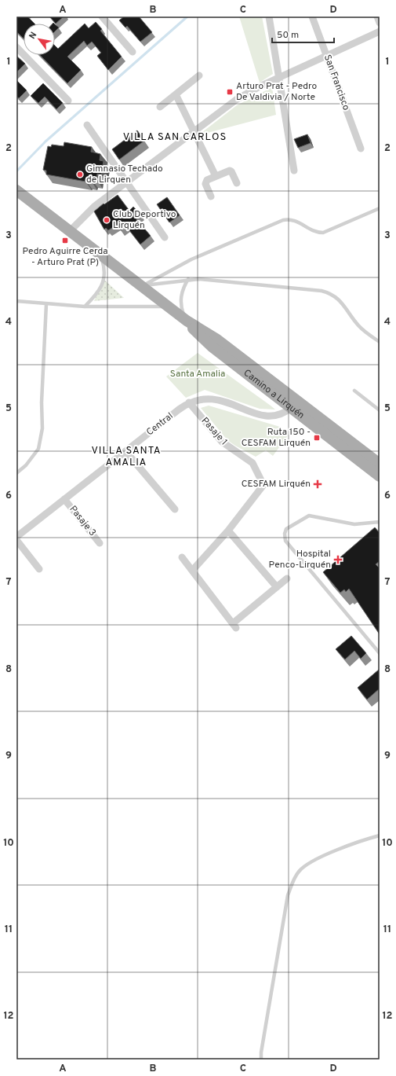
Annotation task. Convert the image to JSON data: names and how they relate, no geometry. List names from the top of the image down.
{
  "streets": {
    "main road": ["Camino a Lirquén"],
    "street": [
      "San Francisco",
      "Central",
      "Pasaje 1",
      "Pasaje 3"
    ]
  },
  "crossings": [
    ["Camino a Lirquén", "Central"],
    ["Central", "Pasaje 1"],
    ["Central", "Pasaje 3"]
  ],
  "districts": ["VILLA SAN CARLOS", "VILLA SANTA AMALIA"],
  "parks": ["Santa Amalia"],
  "places": {
    "transit": ["Arturo Prat - Pedro De Valdivia / Norte", "Pedro Aguirre Cerda - Arturo Prat (P)", "Ruta 150 - CESFAM Lirquén"],
    "other": ["Gimnasio Techado de Lirquen", "Club Deportivo Lirquén"],
    "health": ["CESFAM Lirquén", "Hospital Penco-Lirquén"]
  },
  "scale_bar": "50 m",
  "north": "top left",
  "grid": {
    "columns": [
      "A",
      "B",
      "C",
      "D"
    ],
    "rows": [
      "1",
      "2",
      "3",
      "4",
      "5",
      "6",
      "7",
      "8",
      "9",
      "10",
      "11",
      "12"
    ]
  }
}
